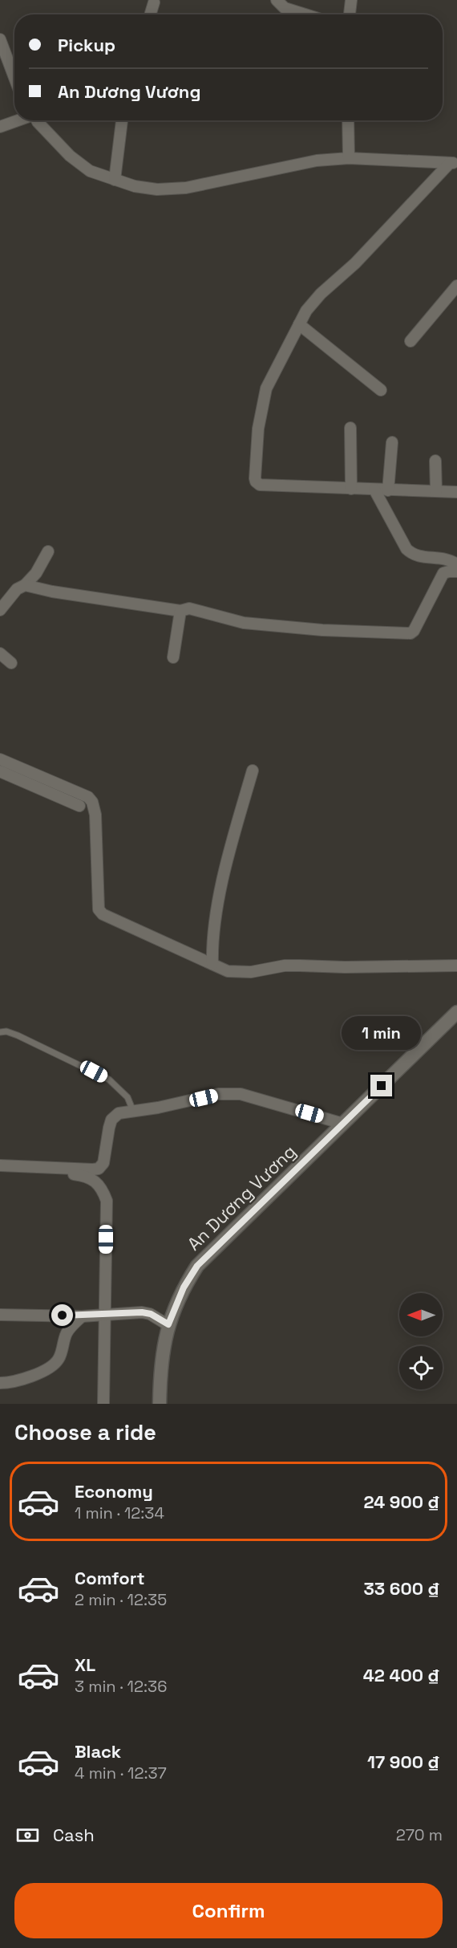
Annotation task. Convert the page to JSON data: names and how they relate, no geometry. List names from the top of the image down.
{
  "streets": {
    "street": ["An Dương Vương"]
  },
  "north": "left",
  "page": {
    "banner": ["Pickup", "An Dương Vương"],
    "bubble": "1 min",
    "heading": "Choose a ride",
    "list": [
      {
        "name": "Economy",
        "note": "1 min · 12:34",
        "value": "24 900 ₫"
      },
      {
        "name": "Comfort",
        "note": "2 min · 12:35",
        "value": "33 600 ₫"
      },
      {
        "name": "XL",
        "note": "3 min · 12:36",
        "value": "42 400 ₫"
      },
      {
        "name": "Black",
        "note": "4 min · 12:37",
        "value": "17 900 ₫"
      }
    ],
    "pay": ["Cash", "270 m"],
    "buttons": "Confirm"
  }
}
